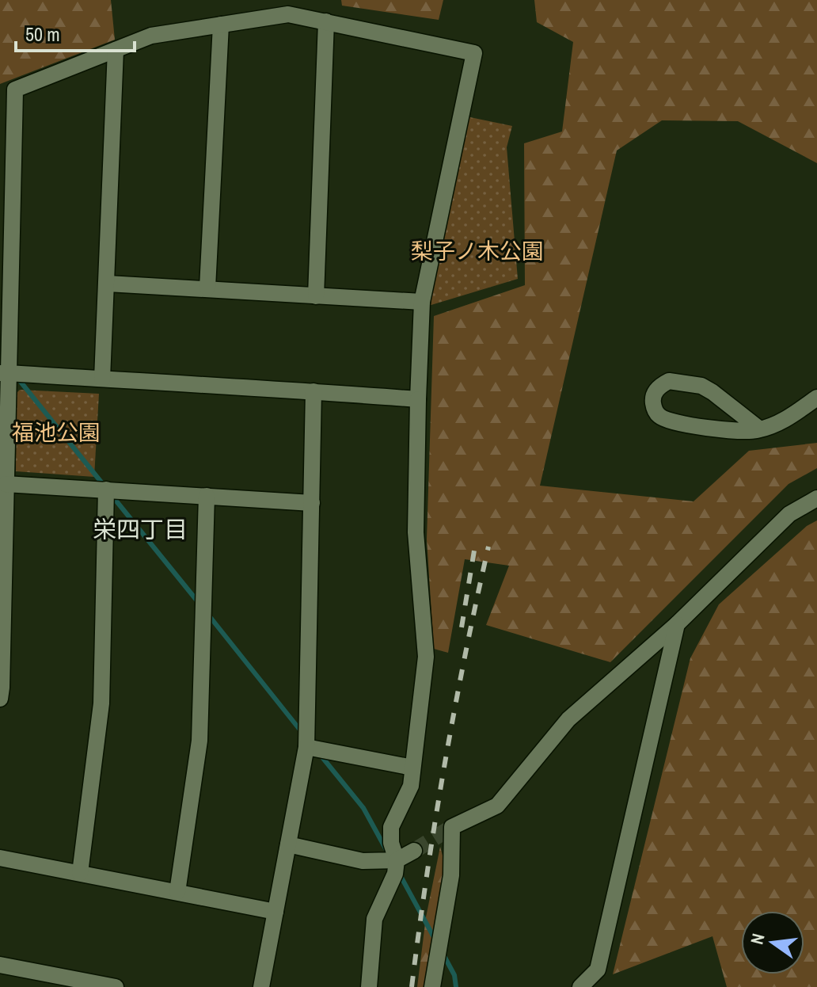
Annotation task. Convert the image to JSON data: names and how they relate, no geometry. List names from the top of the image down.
{
  "districts": ["栄四丁目"],
  "parks": ["梨子ノ木公園", "福池公園"],
  "scale_bar": "50 m",
  "north": "left"
}
